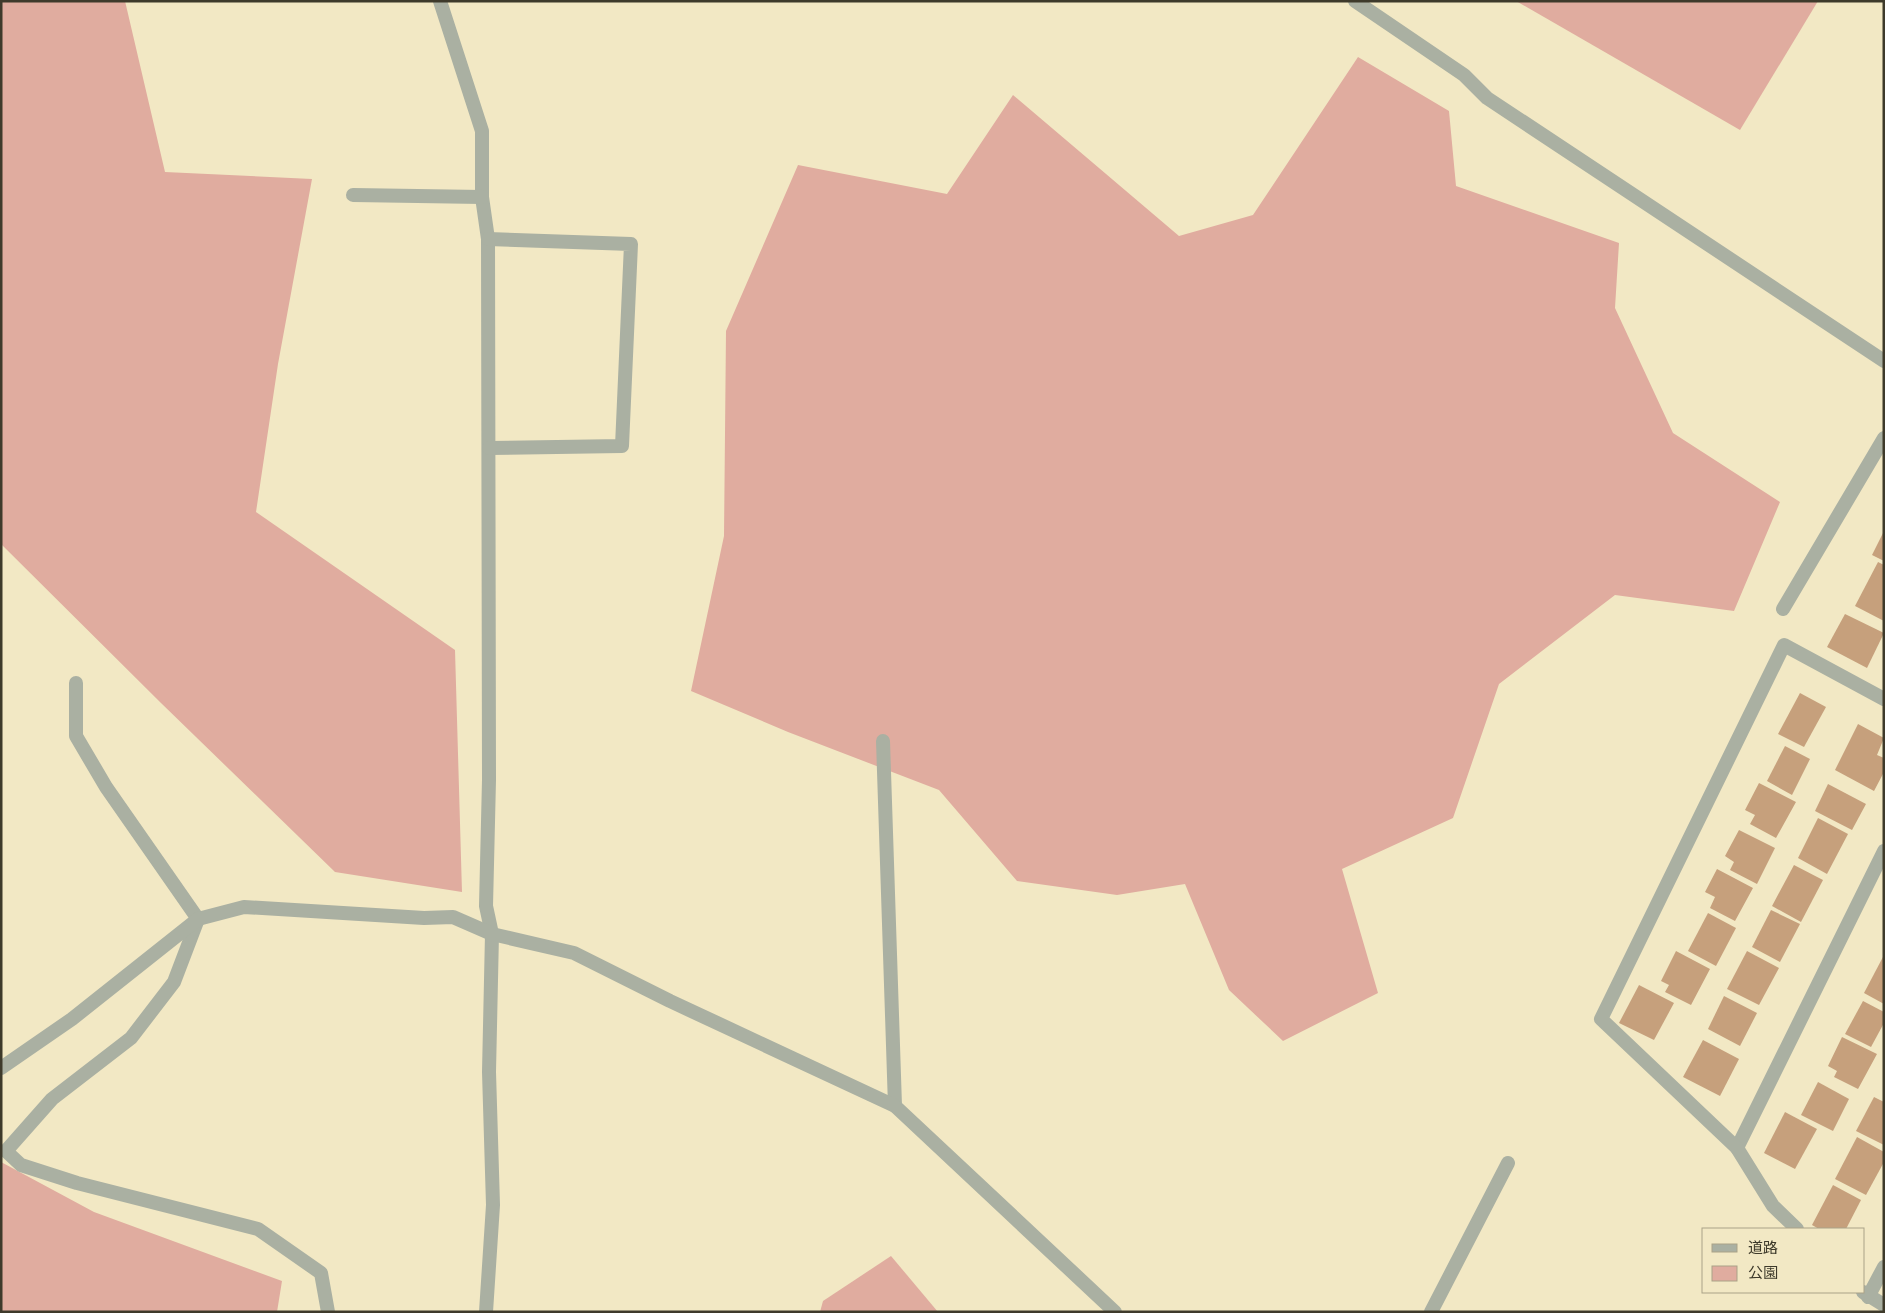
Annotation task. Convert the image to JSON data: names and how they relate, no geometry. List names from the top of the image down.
{
  "legend": ["道路", "公園"]
}
